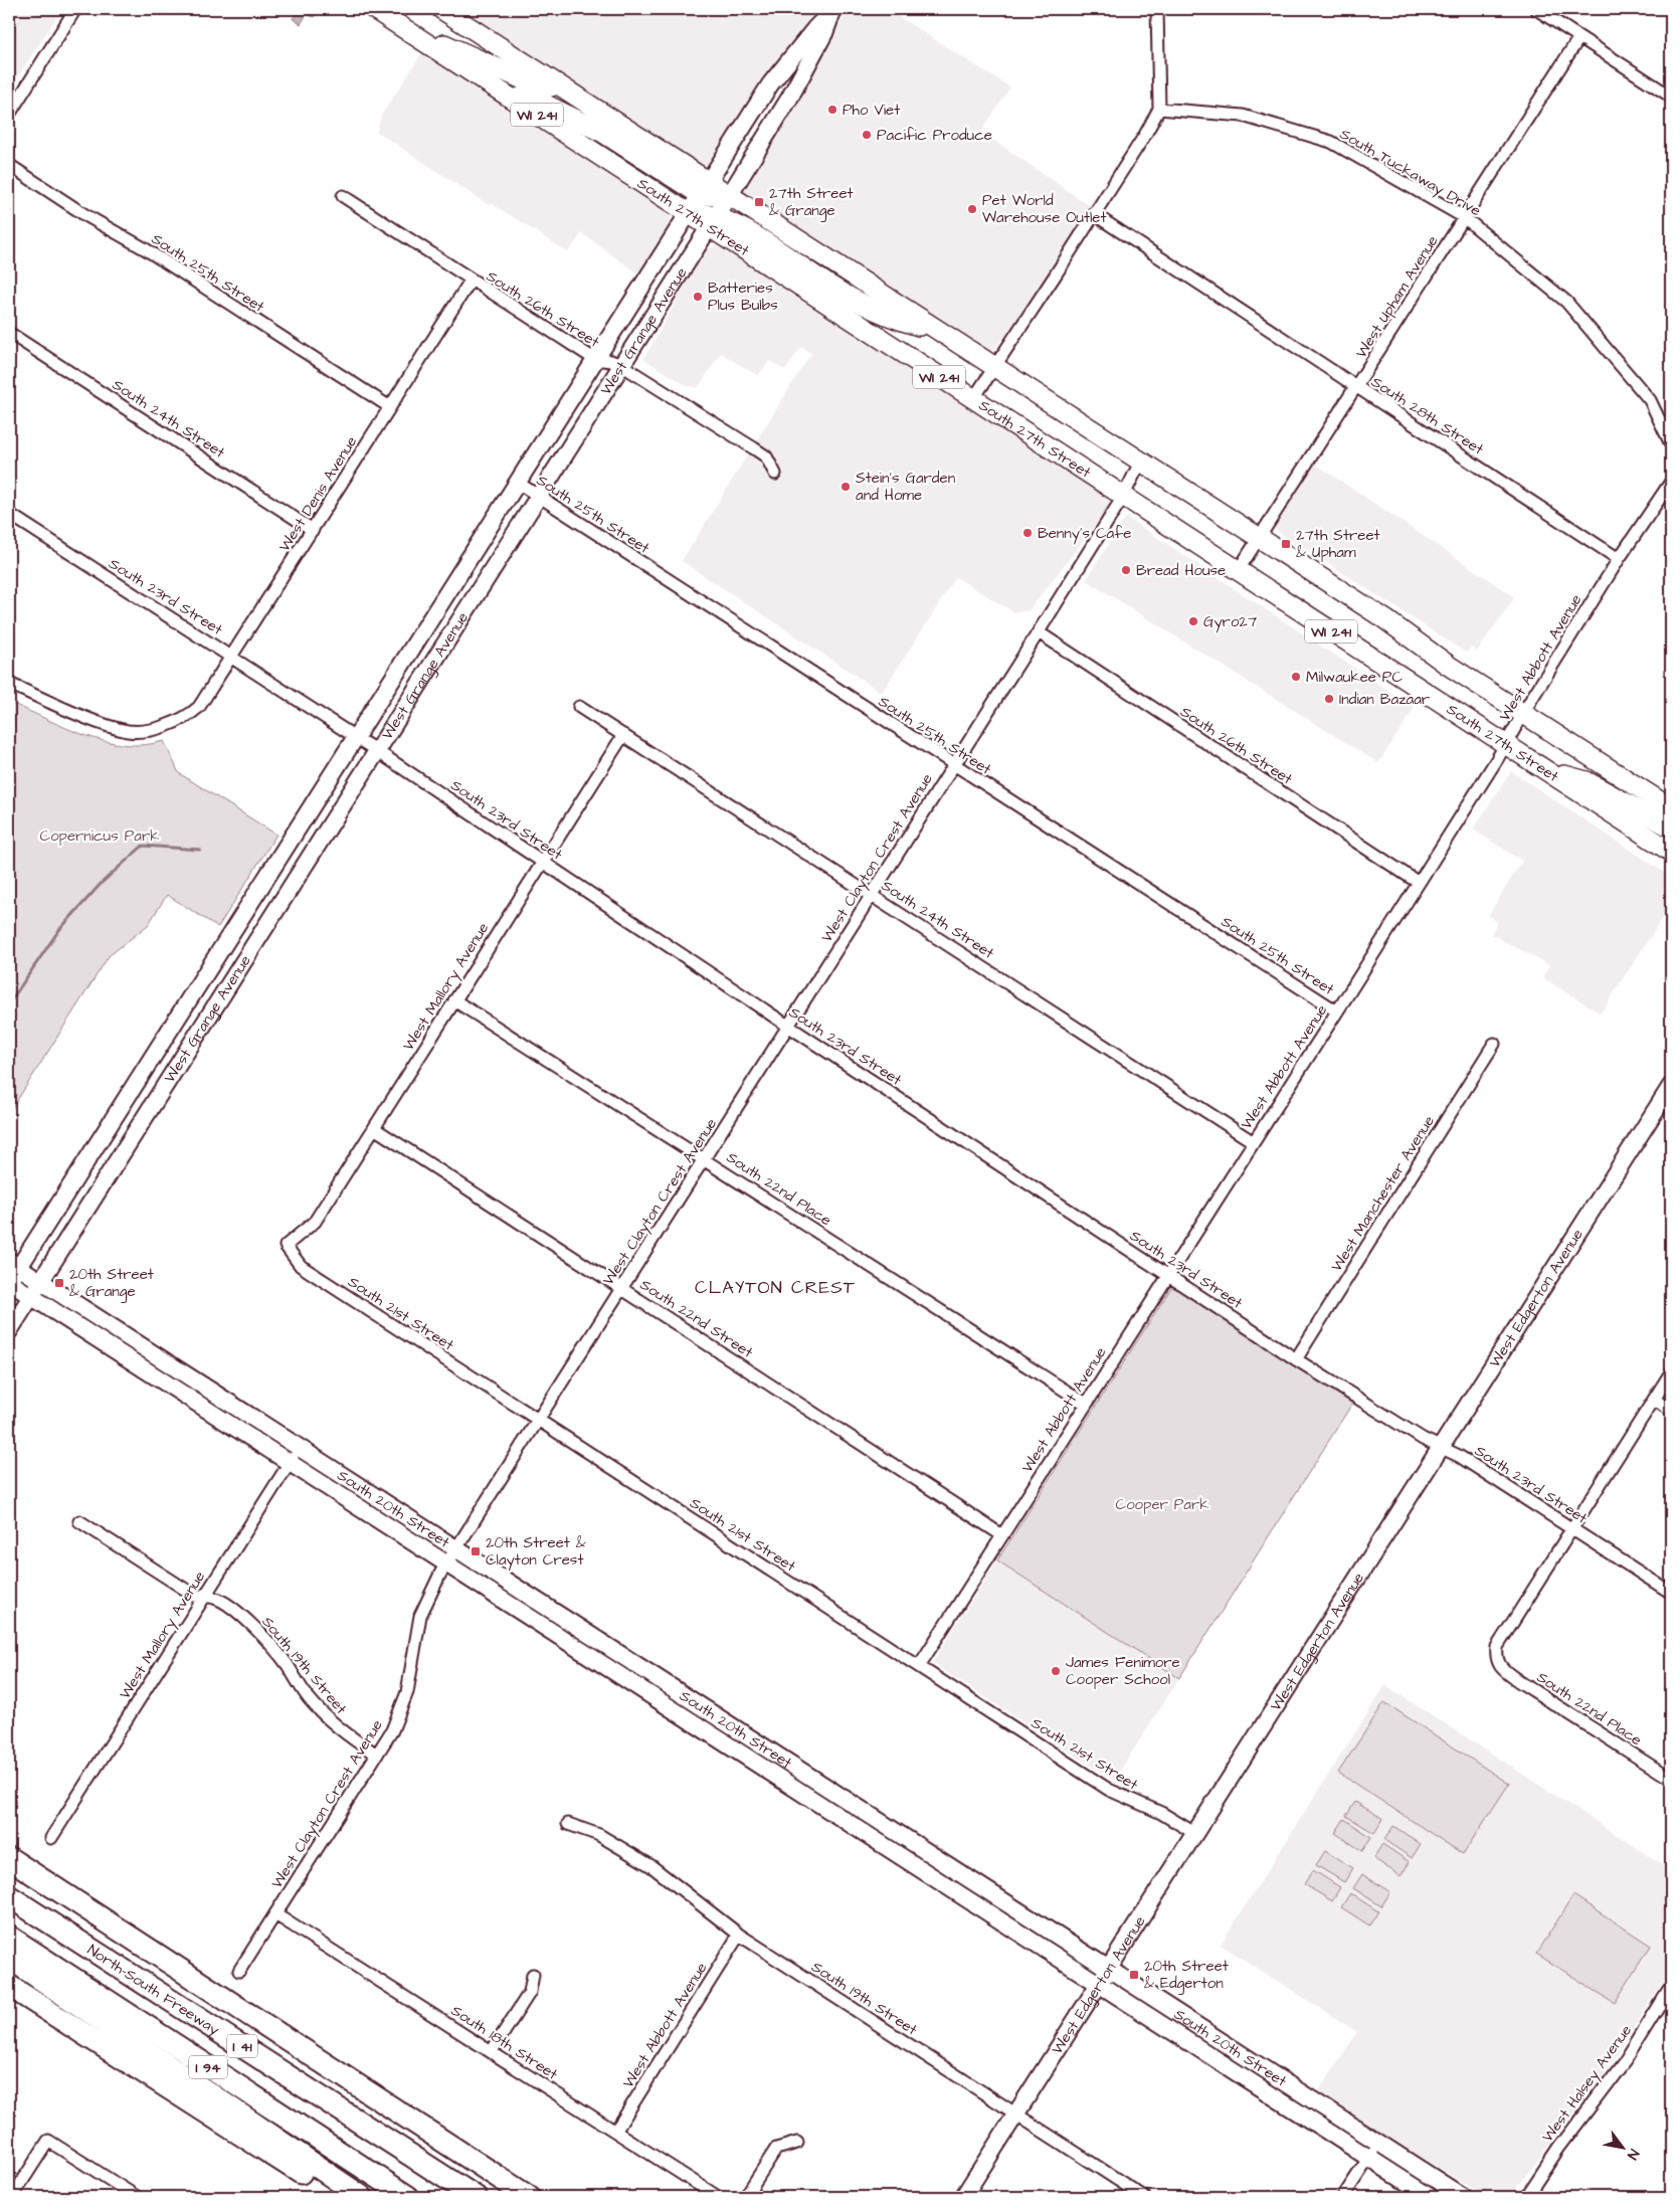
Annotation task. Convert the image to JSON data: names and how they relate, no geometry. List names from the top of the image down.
{
  "streets": {
    "highway": ["North-South Freeway", "I 41", "I 94"],
    "main road": ["WI 241", "South 27th Street"],
    "street": [
      "South Tuckaway Drive",
      "South 25th Street",
      "West Upham Avenue",
      "South 26th Street",
      "West Grange Avenue",
      "South 28th Street",
      "South 24th Street",
      "West Denis Avenue",
      "South 23rd Street",
      "West Abbott Avenue",
      "West Clayton Crest Avenue",
      "West Mallory Avenue",
      "South 22nd Place",
      "West Manchester Avenue",
      "West Edgerton Avenue",
      "South 21st Street",
      "South 22nd Street",
      "South 20th Street",
      "South 19th Street",
      "South 18th Street",
      "West Halsey Avenue"
    ]
  },
  "crossings": [
    ["WI 241", "West Upham Avenue"],
    ["WI 241", "West Grange Avenue"],
    ["WI 241", "West Abbott Avenue"],
    ["WI 241", "West Clayton Crest Avenue"],
    ["South Tuckaway Drive", "West Upham Avenue"],
    ["South 27th Street", "West Upham Avenue"],
    ["South 27th Street", "West Grange Avenue"],
    ["South 27th Street", "West Abbott Avenue"],
    ["South 27th Street", "West Clayton Crest Avenue"],
    ["South 25th Street", "West Grange Avenue"],
    ["South 25th Street", "West Denis Avenue"],
    ["South 25th Street", "West Abbott Avenue"],
    ["South 25th Street", "West Clayton Crest Avenue"],
    ["West Upham Avenue", "South 28th Street"],
    ["South 26th Street", "West Grange Avenue"],
    ["South 26th Street", "West Denis Avenue"],
    ["South 26th Street", "West Abbott Avenue"],
    ["South 26th Street", "West Clayton Crest Avenue"],
    ["West Grange Avenue", "South 23rd Street"],
    ["West Grange Avenue", "South 20th Street"],
    ["South 28th Street", "West Abbott Avenue"],
    ["South 24th Street", "West Denis Avenue"],
    ["South 24th Street", "West Abbott Avenue"],
    ["South 24th Street", "West Clayton Crest Avenue"],
    ["South 24th Street", "West Mallory Avenue"],
    ["West Denis Avenue", "South 23rd Street"],
    ["South 23rd Street", "West Abbott Avenue"],
    ["South 23rd Street", "West Clayton Crest Avenue"],
    ["South 23rd Street", "West Mallory Avenue"],
    ["South 23rd Street", "South 22nd Place"],
    ["South 23rd Street", "West Manchester Avenue"],
    ["South 23rd Street", "West Edgerton Avenue"],
    ["West Abbott Avenue", "South 22nd Place"],
    ["West Abbott Avenue", "South 21st Street"],
    ["West Abbott Avenue", "South 22nd Street"],
    ["West Abbott Avenue", "South 19th Street"],
    ["West Abbott Avenue", "South 18th Street"],
    ["West Clayton Crest Avenue", "South 22nd Place"],
    ["West Clayton Crest Avenue", "South 21st Street"],
    ["West Clayton Crest Avenue", "South 22nd Street"],
    ["West Clayton Crest Avenue", "South 20th Street"],
    ["West Clayton Crest Avenue", "South 19th Street"],
    ["West Clayton Crest Avenue", "South 18th Street"],
    ["West Mallory Avenue", "South 22nd Place"],
    ["West Mallory Avenue", "South 21st Street"],
    ["West Mallory Avenue", "South 22nd Street"],
    ["West Mallory Avenue", "South 20th Street"],
    ["West Mallory Avenue", "South 19th Street"],
    ["West Edgerton Avenue", "South 21st Street"],
    ["West Edgerton Avenue", "South 20th Street"],
    ["West Edgerton Avenue", "South 19th Street"]
  ],
  "districts": ["CLAYTON CREST"],
  "parks": ["Copernicus Park", "Cooper Park"],
  "places": {
    "other": [
      "Pho Viet",
      "Pacific Produce",
      "Pet World Warehouse Outlet",
      "Batteries Plus Bulbs",
      "Stein's Garden and Home",
      "Benny's Cafe",
      "Bread House",
      "Gyro27",
      "Milwaukee PC",
      "Indian Bazaar",
      "James Fenimore Cooper School"
    ],
    "transit": [
      "27th Street & Grange",
      "27th Street & Upham",
      "20th Street & Grange",
      "20th Street & Clayton Crest",
      "20th Street & Edgerton"
    ]
  },
  "north": "bottom right"
}
